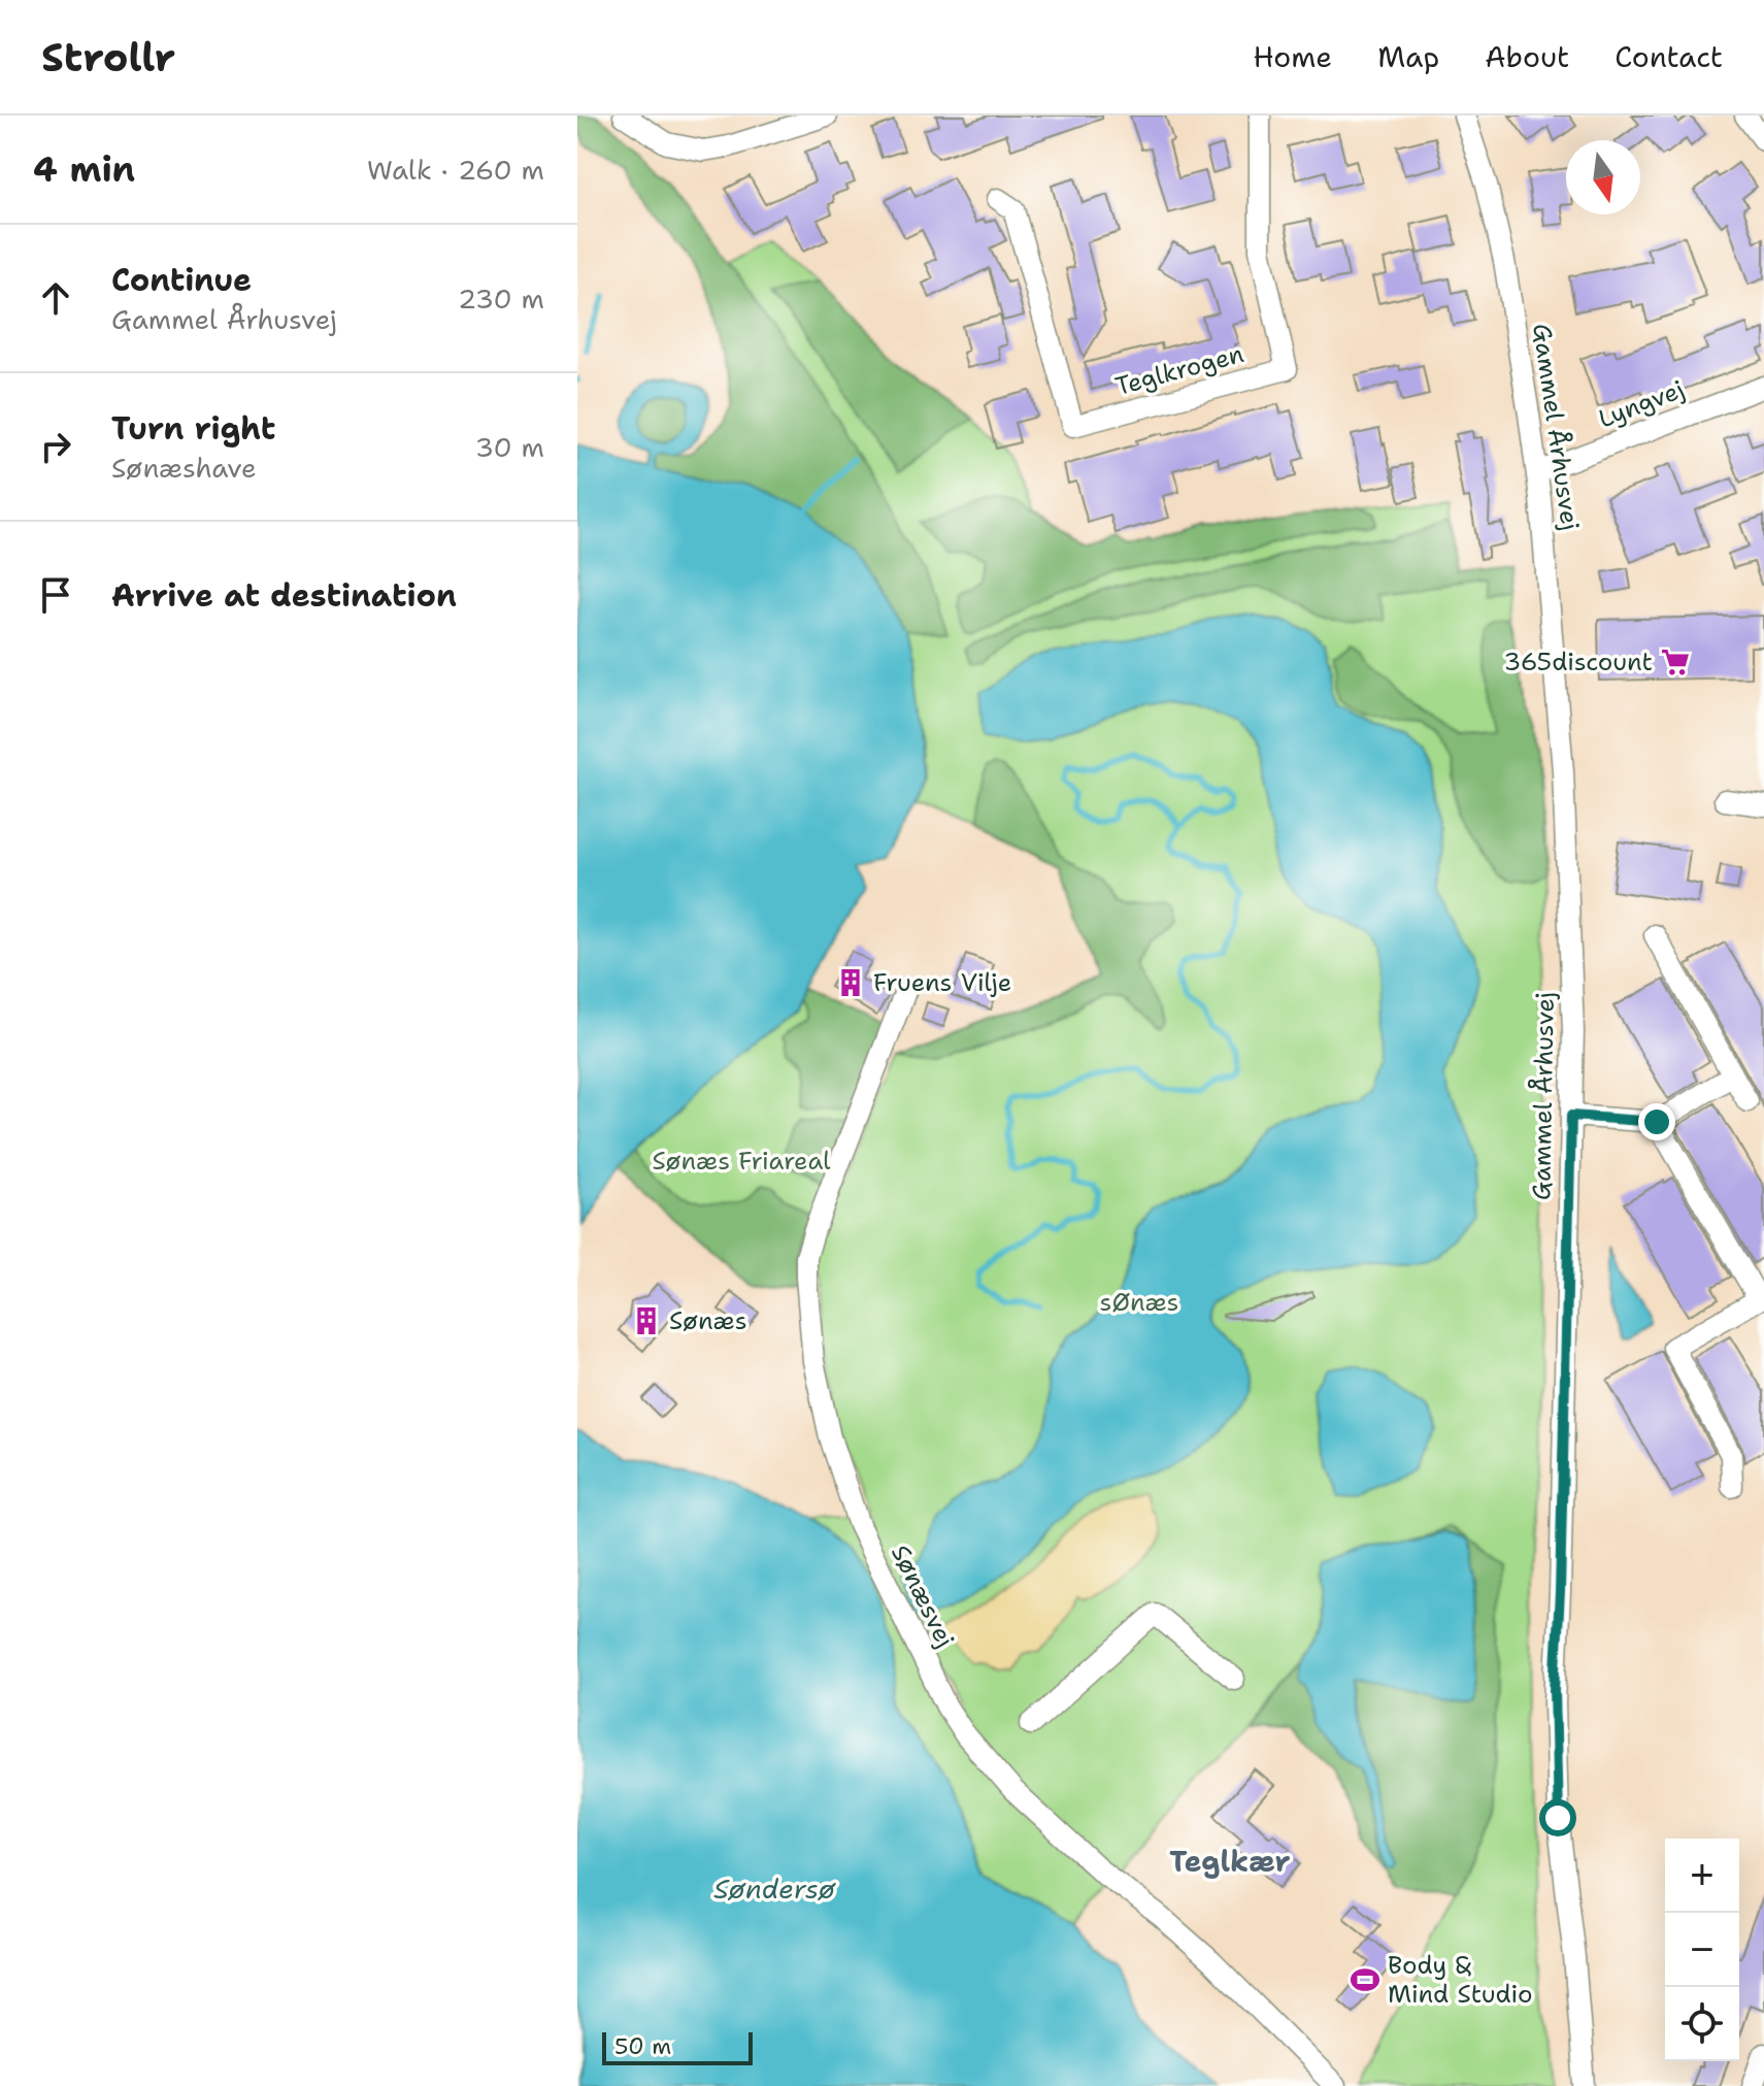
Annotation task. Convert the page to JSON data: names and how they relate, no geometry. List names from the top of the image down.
{
  "streets": {
    "street": [
      "Teglkrogen",
      "Lyngvej",
      "Gammel Århusvej",
      "Sønæsvej"
    ]
  },
  "crossings": [
    ["Lyngvej", "Gammel Århusvej"]
  ],
  "districts": ["Teglkær"],
  "water": ["Søndersø"],
  "parks": ["Sønæs Friareal", "sØnæs"],
  "places": {
    "supermarket": ["365discount"],
    "building": ["Fruens Vilje", "Sønæs"],
    "sports": ["Body & Mind Studio"]
  },
  "scale_bar": "50 m",
  "north": "bottom",
  "page": {
    "header": "Strollr",
    "nav": [
      "Home",
      "Map",
      "About",
      "Contact"
    ],
    "heading": ["4 min", "Walk · 260 m"],
    "list": [
      ["Continue", "Gammel Århusvej", "230 m"],
      ["Turn right", "Sønæshave", "30 m"],
      "Arrive at destination"
    ],
    "map_buttons": ["+", "−"],
    "scale": "50 m"
  }
}
